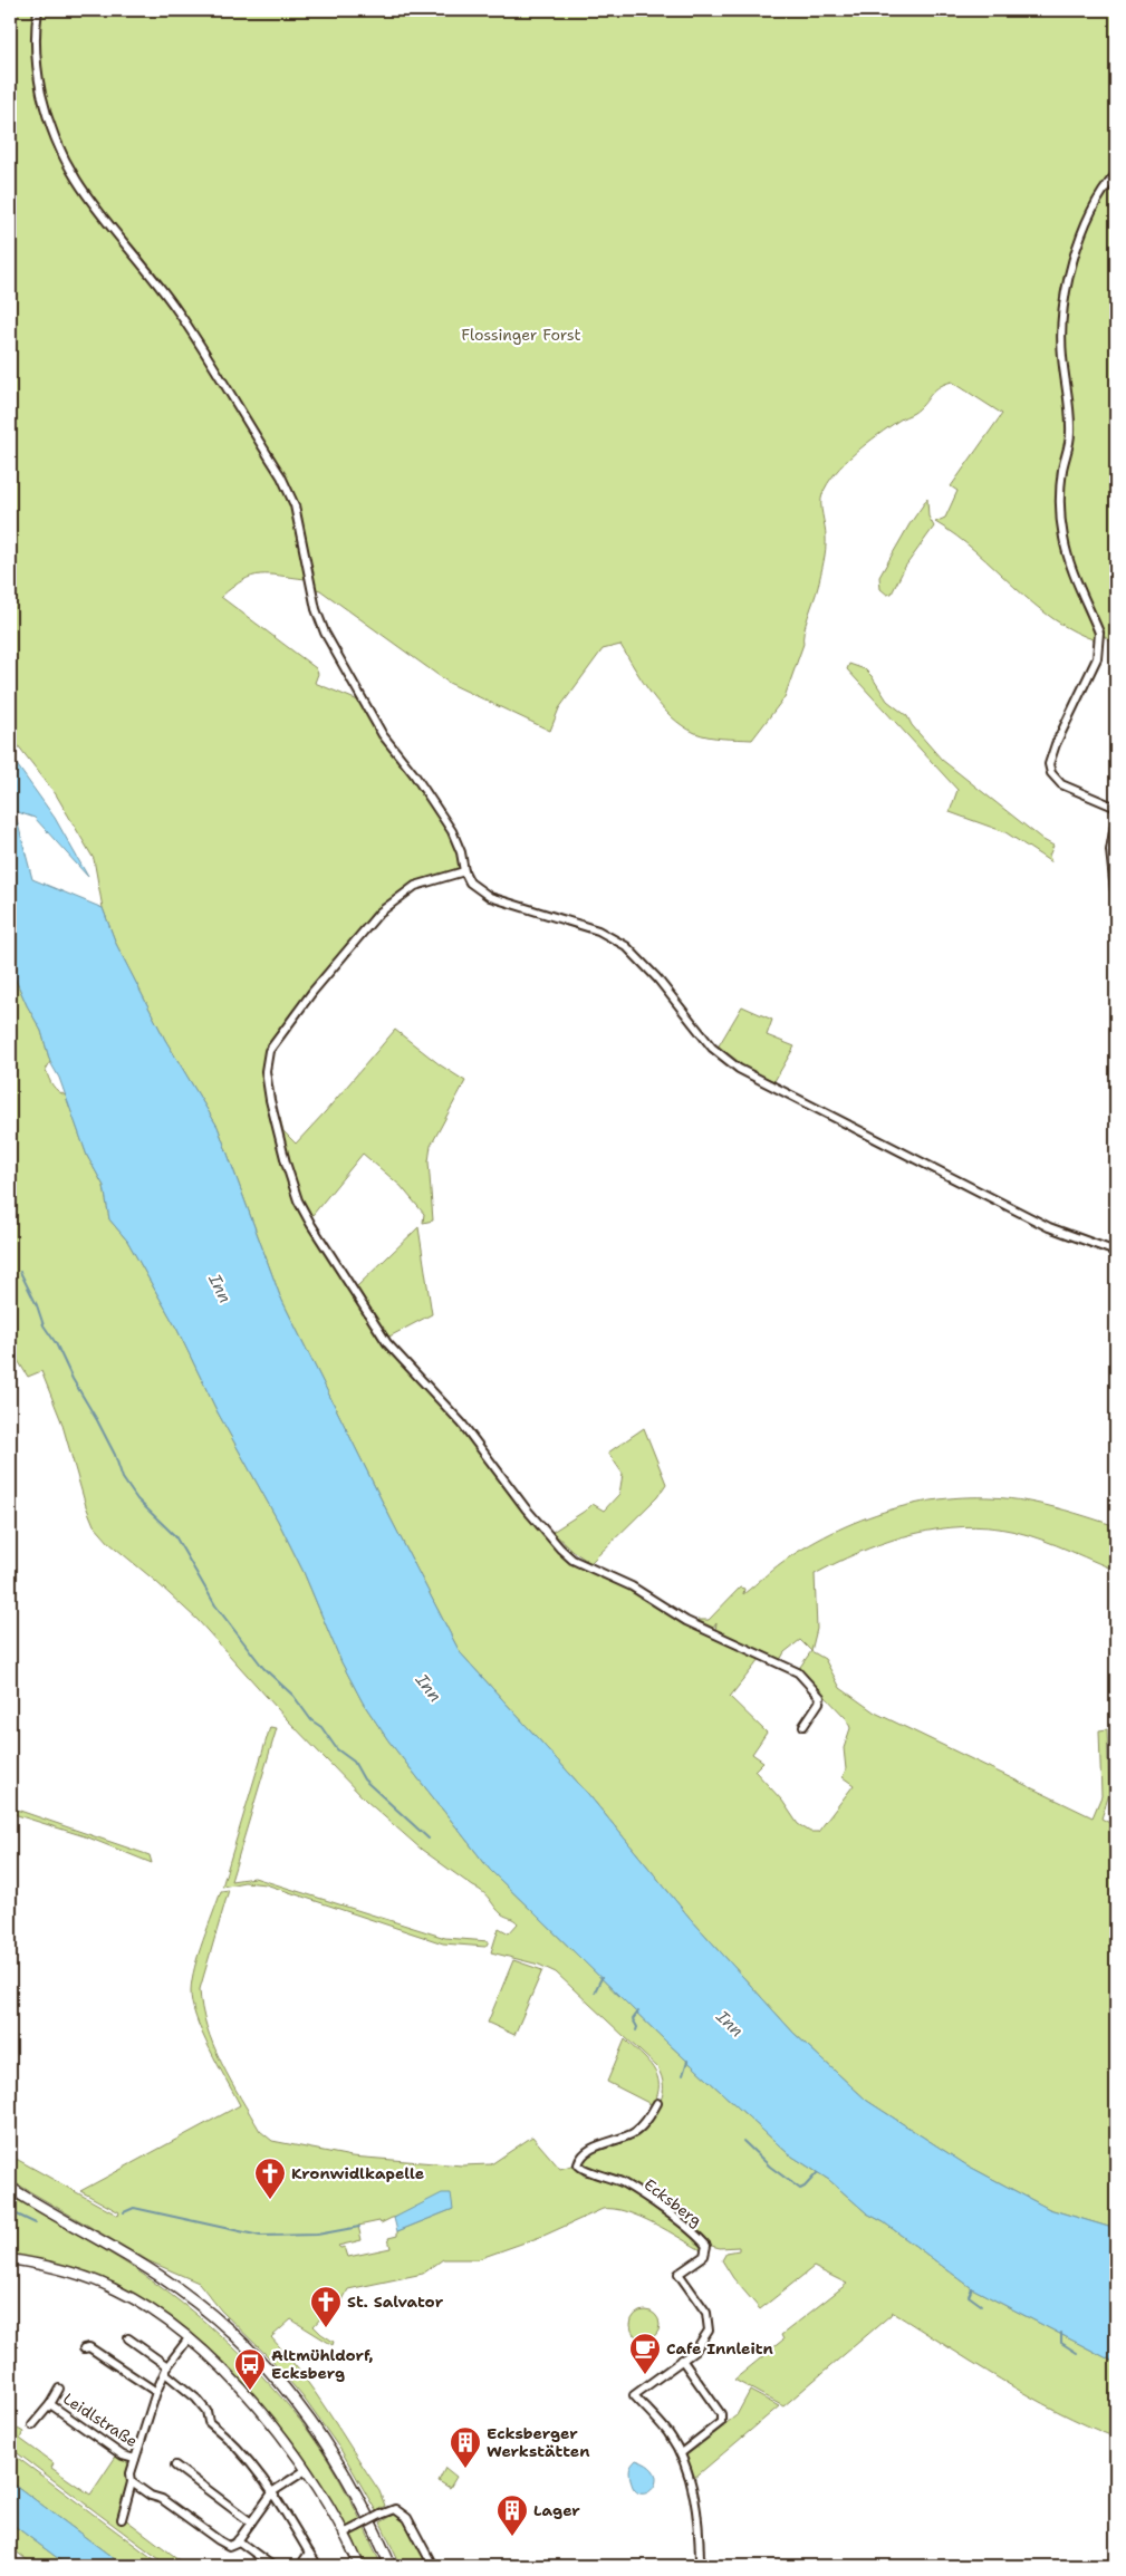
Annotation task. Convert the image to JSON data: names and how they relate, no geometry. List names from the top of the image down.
{
  "streets": {
    "street": ["Ecksberg", "Leidlstraße"]
  },
  "water": ["Inn"],
  "parks": ["Flossinger Forst"],
  "places": {
    "church": ["Kronwidlkapelle", "St. Salvator"],
    "cafe": ["Cafe Innleitn"],
    "bus stop": ["Altmühldorf, Ecksberg"],
    "building": ["Ecksberger Werkstätten", "Lager"]
  }
}
